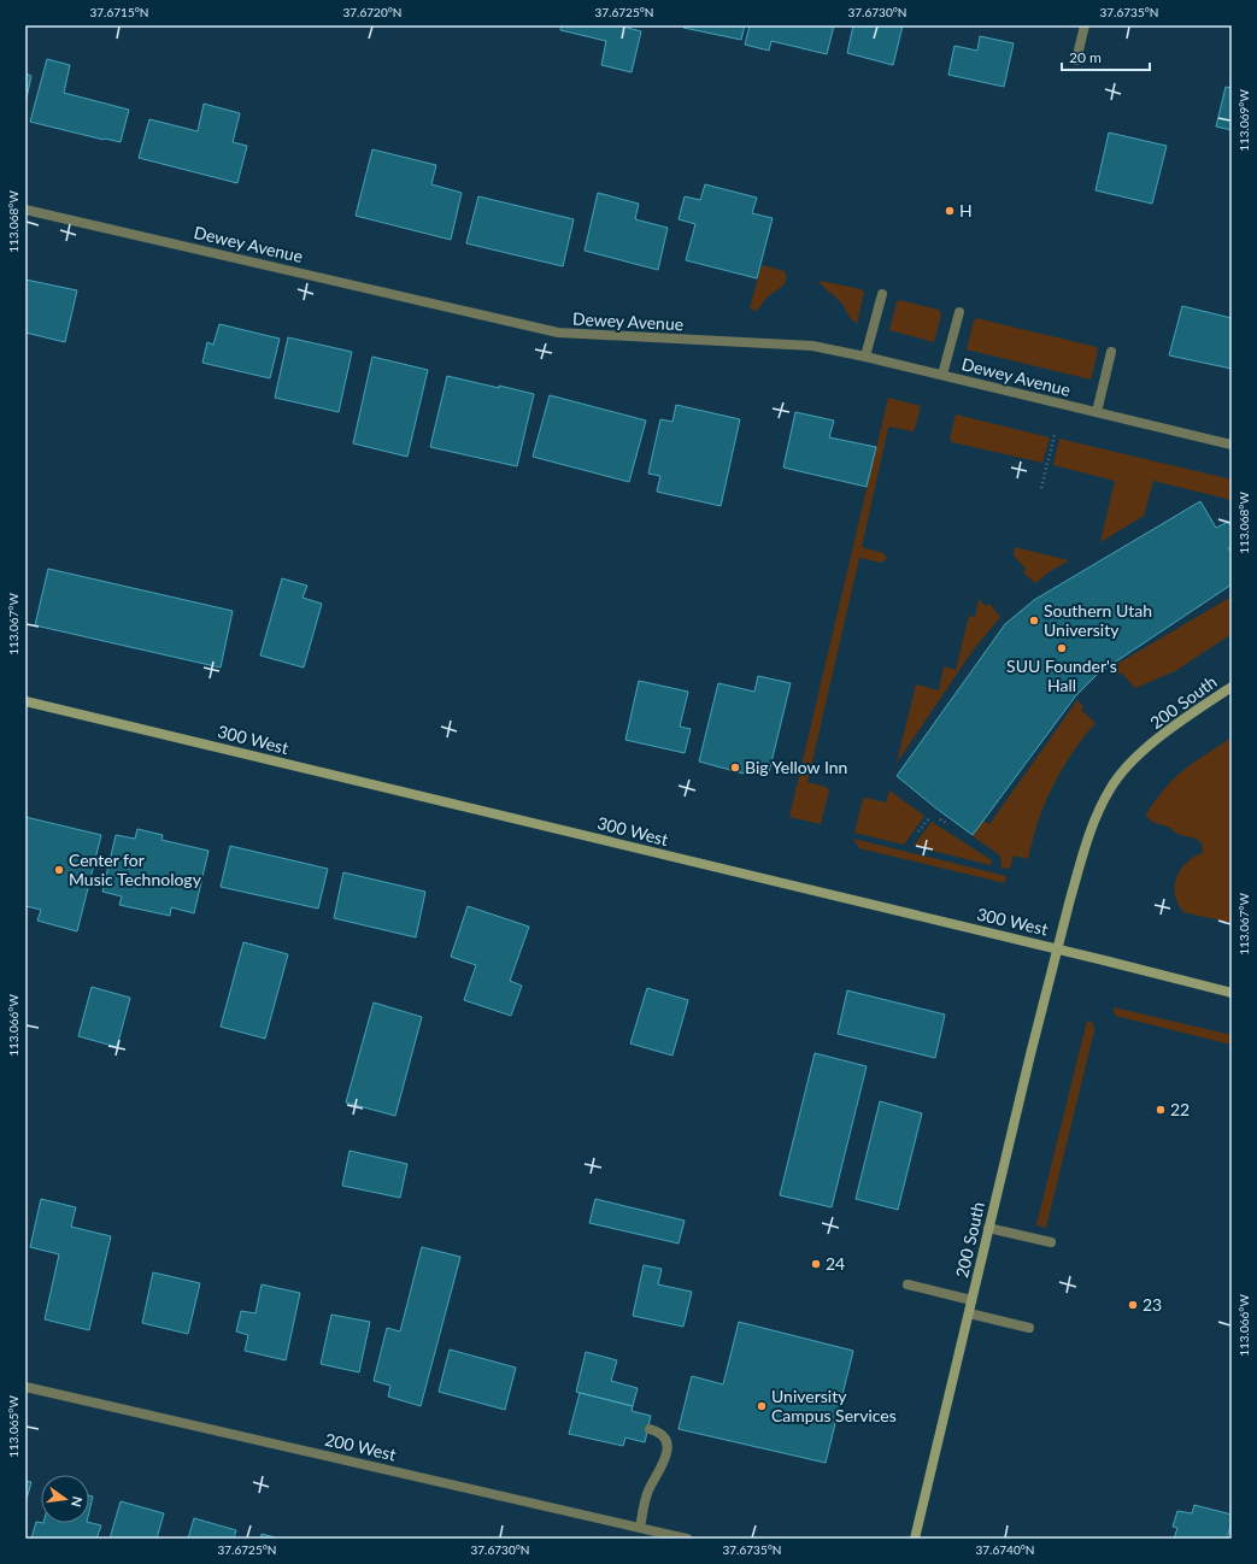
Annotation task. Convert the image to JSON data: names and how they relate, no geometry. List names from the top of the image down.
{
  "streets": {
    "street": [
      "Dewey Avenue",
      "200 South",
      "300 West",
      "200 West"
    ]
  },
  "crossings": [
    ["200 South", "300 West"]
  ],
  "places": [
    "H",
    "Southern Utah University",
    "SUU Founder's Hall",
    "Big Yellow Inn",
    "Center for Music Technology",
    "22",
    "24",
    "23",
    "University Campus Services"
  ],
  "scale_bar": "20 m",
  "north": "right",
  "coordinates": [
    "37.6715°N",
    "37.6720°N",
    "37.6725°N",
    "37.6730°N",
    "37.6735°N",
    "113.069°W",
    "113.068°W",
    "113.067°W",
    "113.066°W",
    "113.065°W",
    "37.6740°N"
  ]
}
